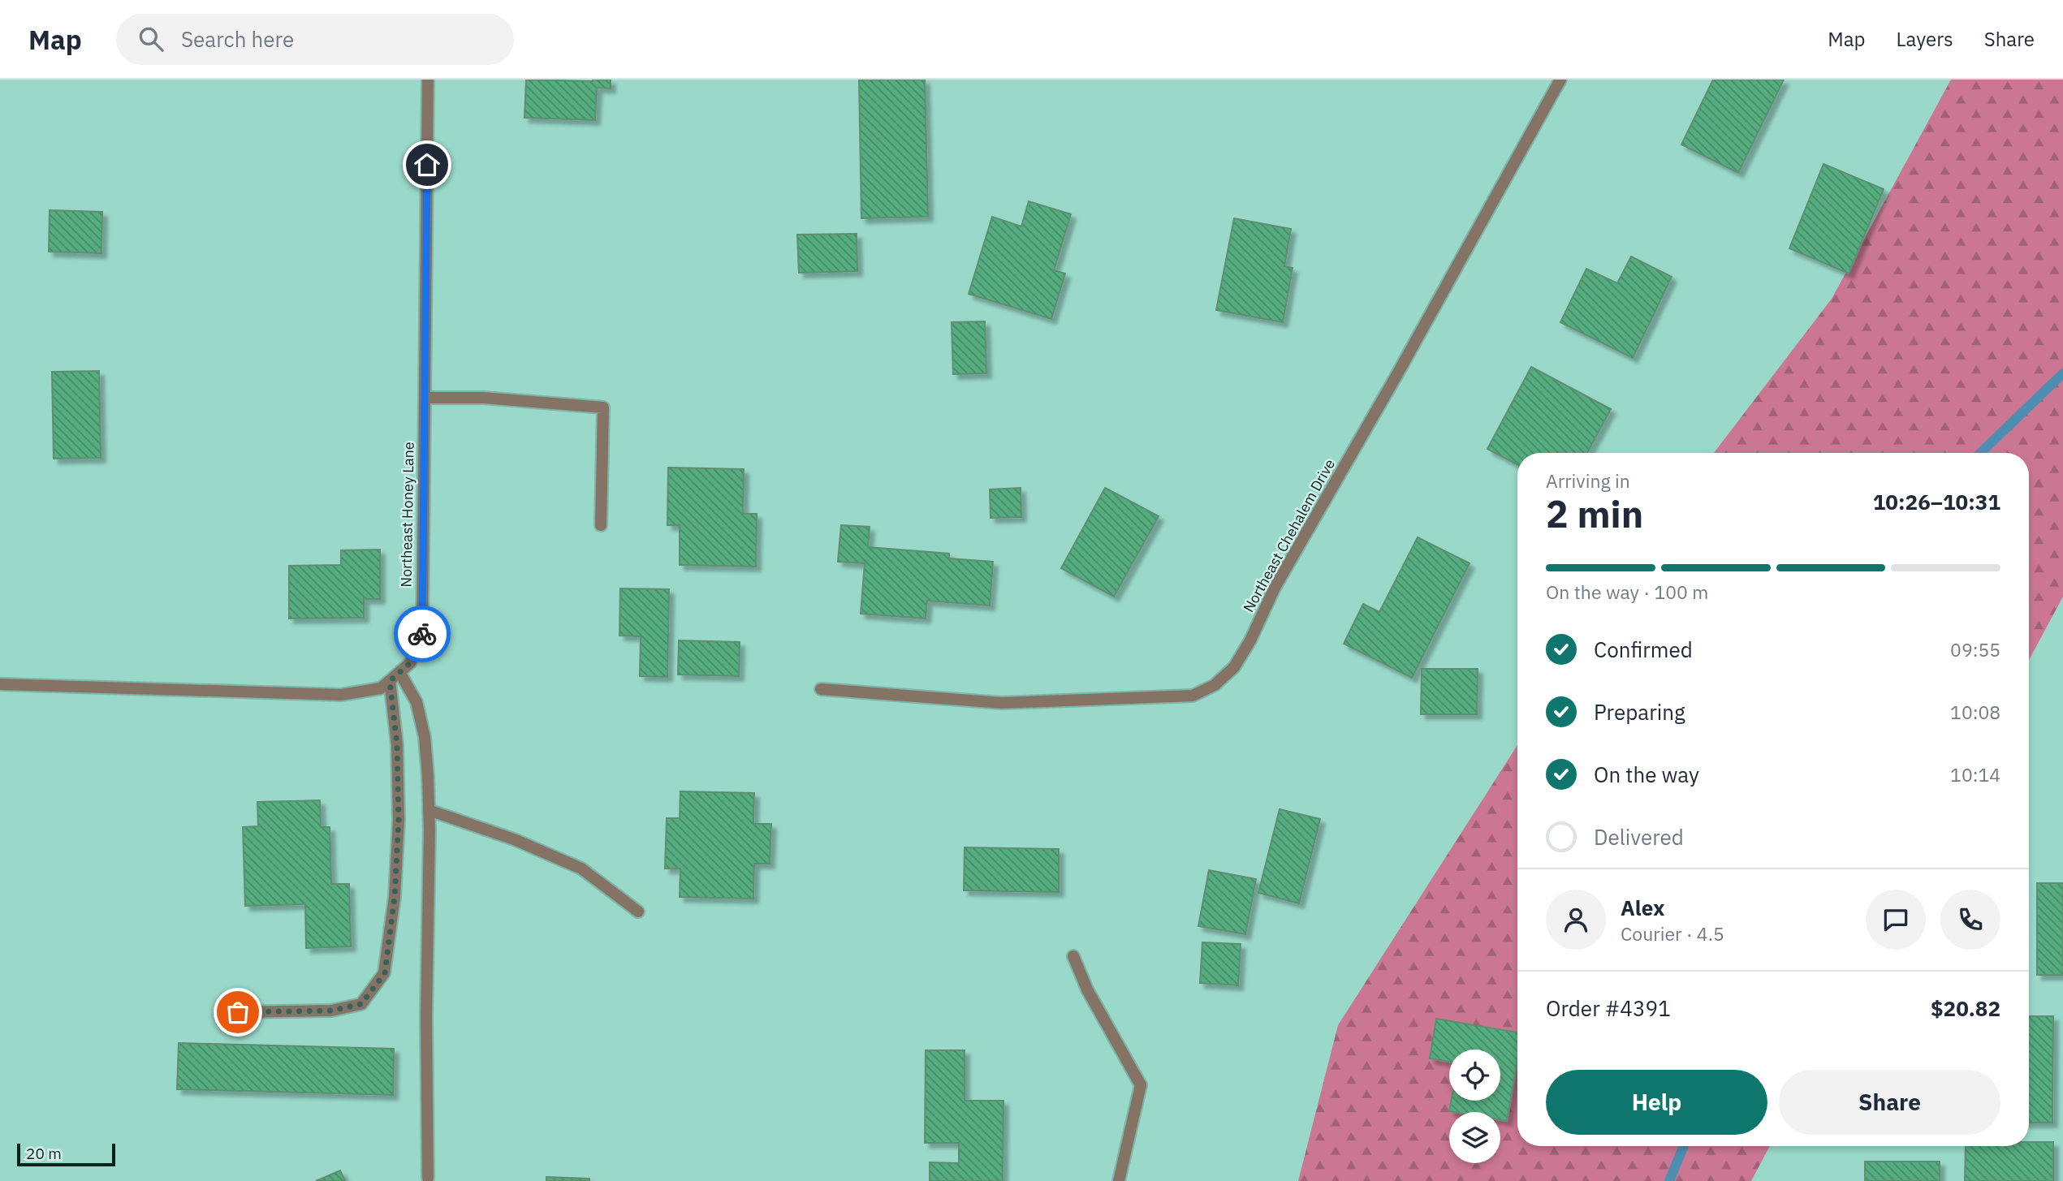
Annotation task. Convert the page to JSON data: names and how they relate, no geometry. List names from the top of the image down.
{
  "streets": {
    "street": ["Northeast Honey Lane", "Northeast Chehalem Drive"]
  },
  "scale_bar": "20 m",
  "page": {
    "header": "Map",
    "search": "Search here",
    "nav": ["Map", "Layers", "Share"],
    "heading": ["2 min", "Arriving in", "10:26–10:31"],
    "panel": [
      "Alex",
      "Courier · 4.5",
      "Order #4391",
      "$20.82"
    ],
    "bar": "On the way · 100 m",
    "list": [
      ["Confirmed", "09:55"],
      ["Preparing", "10:08"],
      ["On the way", "10:14"],
      "Delivered"
    ],
    "buttons": ["Help", "Share"],
    "scale": "20 m"
  }
}
